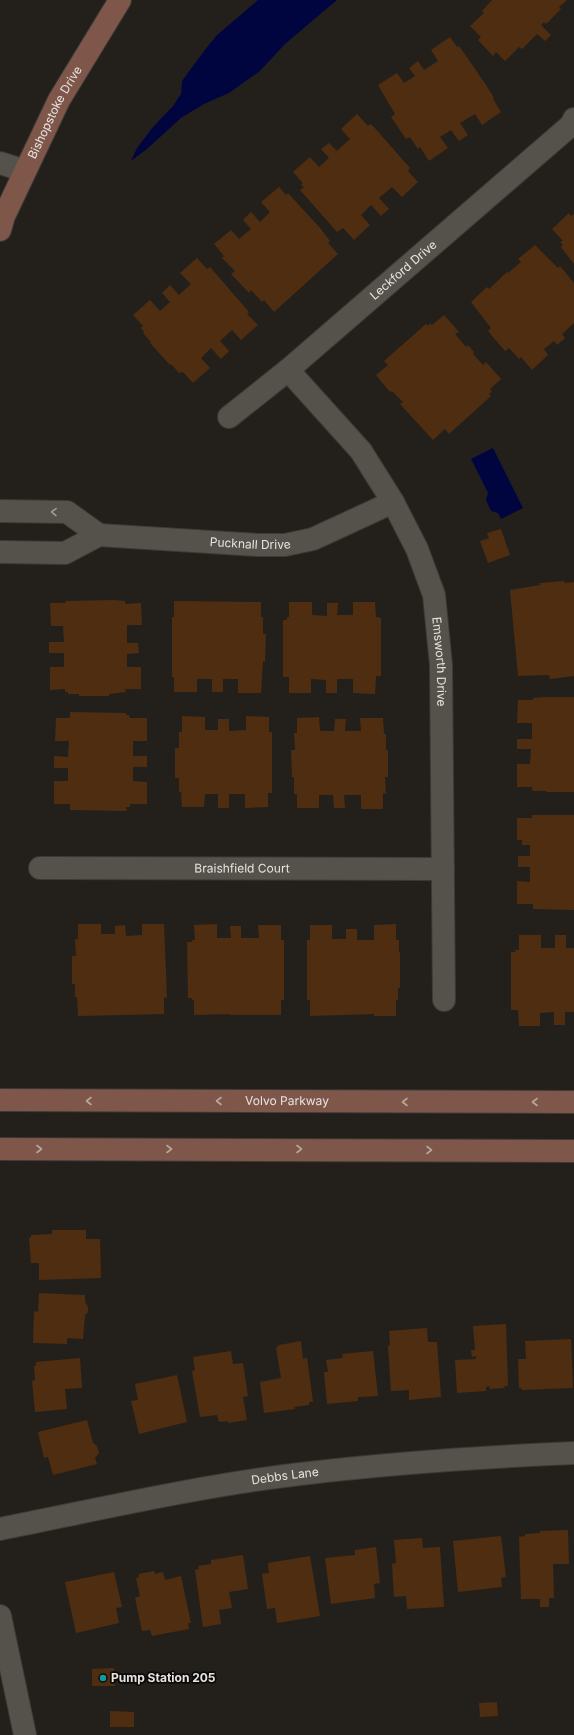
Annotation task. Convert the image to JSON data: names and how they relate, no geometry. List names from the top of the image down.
{
  "streets": {
    "main road": ["Bishopstoke Drive", "Volvo Parkway"],
    "street": [
      "Leckford Drive",
      "Pucknall Drive",
      "Emsworth Drive",
      "Braishfield Court",
      "Debbs Lane"
    ]
  },
  "crossings": [
    ["Leckford Drive", "Emsworth Drive"],
    ["Pucknall Drive", "Emsworth Drive"],
    ["Emsworth Drive", "Braishfield Court"]
  ],
  "places": ["Pump Station 205"]
}
